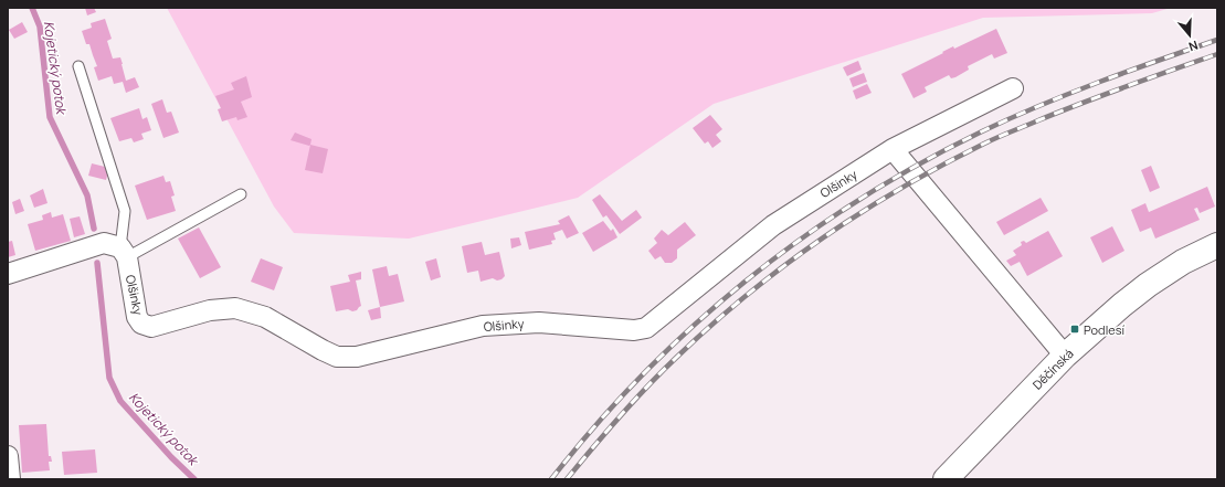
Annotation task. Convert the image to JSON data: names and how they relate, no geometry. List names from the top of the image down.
{
  "streets": {
    "main road": ["Děčínská"],
    "street": ["Olšinky"]
  },
  "water": ["Kojetický potok"],
  "places": {
    "transit": ["Podlesí"]
  },
  "north": "bottom"
}
